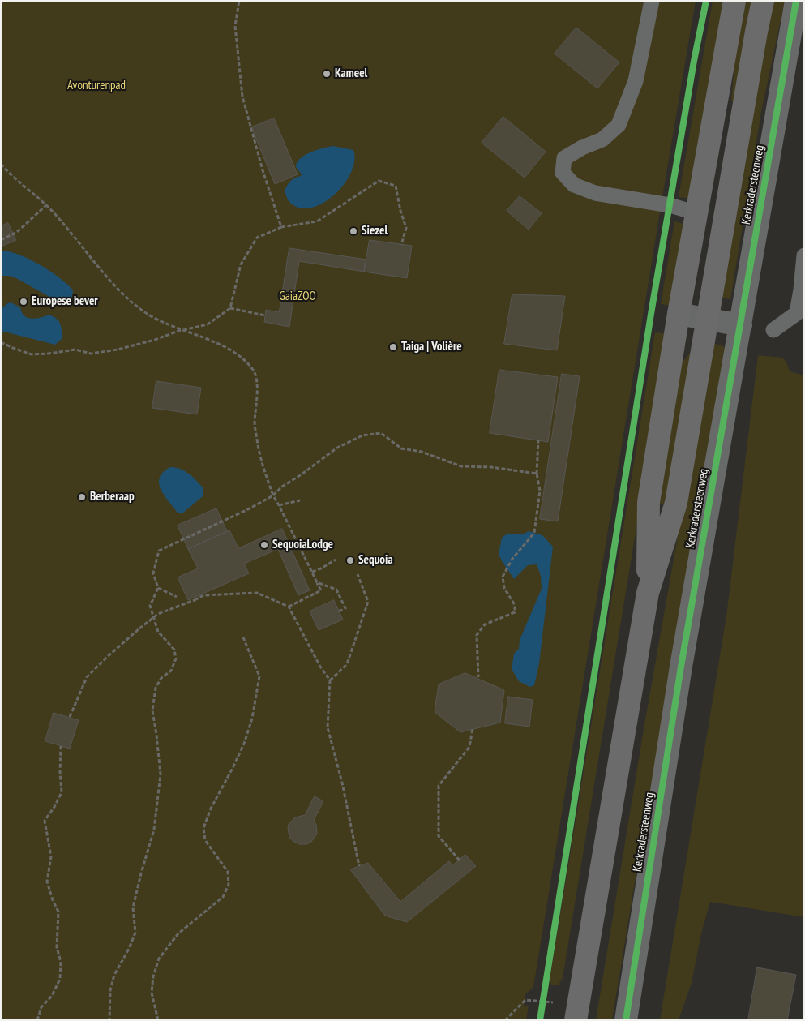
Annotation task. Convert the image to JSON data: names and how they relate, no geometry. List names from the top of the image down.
{
  "streets": {
    "main road": ["Kerkradersteenweg"]
  },
  "parks": ["Avonturenpad", "GaiaZOO"],
  "places": [
    "Kameel",
    "Siezel",
    "Europese bever",
    "Taiga | Volière",
    "Berberaap",
    "SequoiaLodge",
    "Sequoia"
  ]
}
